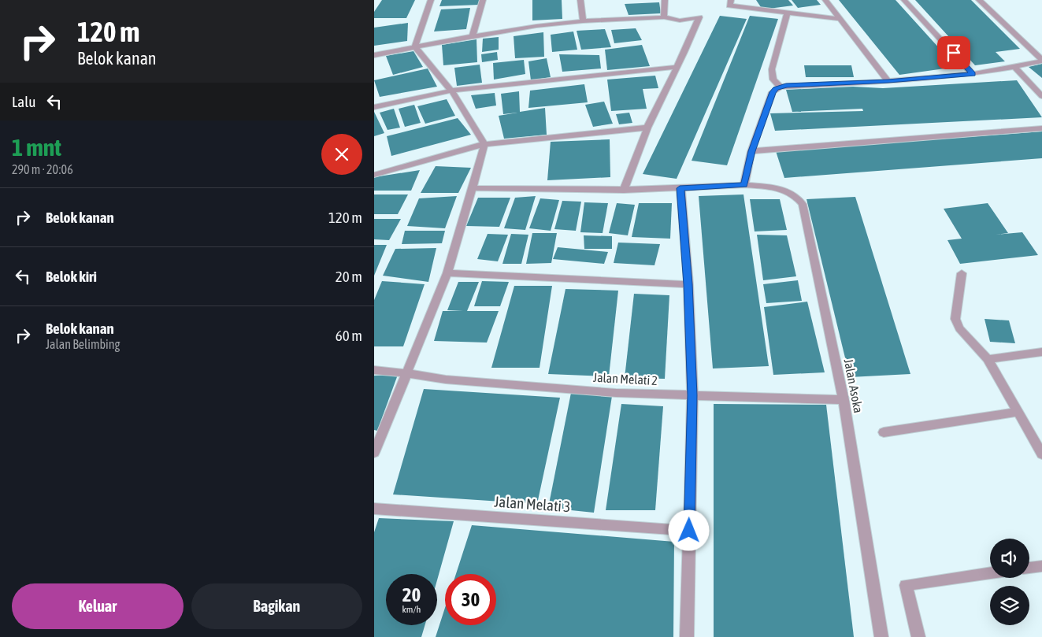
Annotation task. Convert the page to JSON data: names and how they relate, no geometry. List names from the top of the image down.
{
  "streets": {
    "street": ["Jalan Melati 2", "Jalan Asoka", "Jalan Melati 3"]
  },
  "crossings": [
    ["Jalan Melati 2", "Jalan Asoka"]
  ],
  "page": {
    "turn": ["120 m", "Belok kanan"],
    "then": "Lalu",
    "heading": ["1 mnt", "290 m · 20:06"],
    "list": [
      {
        "name": "Belok kanan",
        "value": "120 m"
      },
      {
        "name": "Belok kiri",
        "value": "20 m"
      },
      {
        "name": "Belok kanan",
        "note": "Jalan Belimbing",
        "value": "60 m"
      }
    ],
    "speed": "20 km/h",
    "limit": "30",
    "buttons": ["Keluar", "Bagikan"]
  }
}
